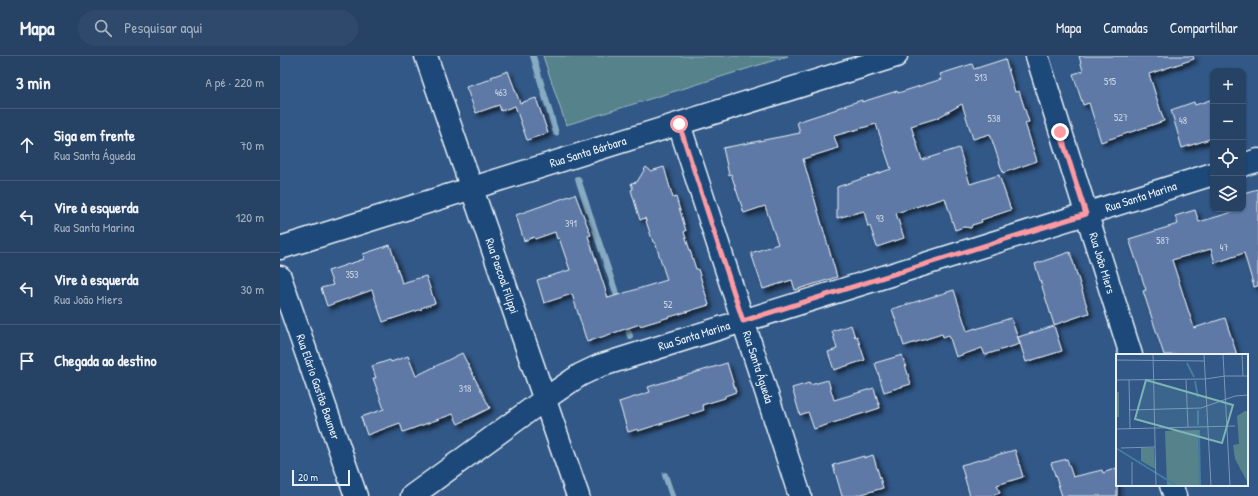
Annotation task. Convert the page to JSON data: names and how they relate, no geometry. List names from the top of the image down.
{
  "streets": {
    "street": [
      "Rua Santa Bárbara",
      "Rua Santa Marina",
      "Rua João Miers",
      "Rua Pascoal Filippi",
      "Rua Santa Águeda",
      "Rua Elário Gastão Baumer"
    ]
  },
  "crossings": [
    ["Rua Santa Bárbara", "Rua Pascoal Filippi"],
    ["Rua Santa Bárbara", "Rua Santa Águeda"],
    ["Rua Santa Marina", "Rua João Miers"],
    ["Rua Santa Marina", "Rua Pascoal Filippi"],
    ["Rua Santa Marina", "Rua Santa Águeda"]
  ],
  "house_numbers": [
    "513",
    "515",
    "463",
    "527",
    "538",
    "48",
    "93",
    "391",
    "587",
    "47",
    "353",
    "52",
    "318"
  ],
  "scale_bar": "20 m",
  "page": {
    "header": "Mapa",
    "search": "Pesquisar aqui",
    "nav": ["Mapa", "Camadas", "Compartilhar"],
    "heading": ["3 min", "A pé · 220 m"],
    "map_buttons": ["+", "−"],
    "list": [
      ["Siga em frente", "Rua Santa Águeda", "70 m"],
      ["Vire à esquerda", "Rua Santa Marina", "120 m"],
      ["Vire à esquerda", "Rua João Miers", "30 m"],
      "Chegada ao destino"
    ],
    "scale": "20 m"
  }
}
